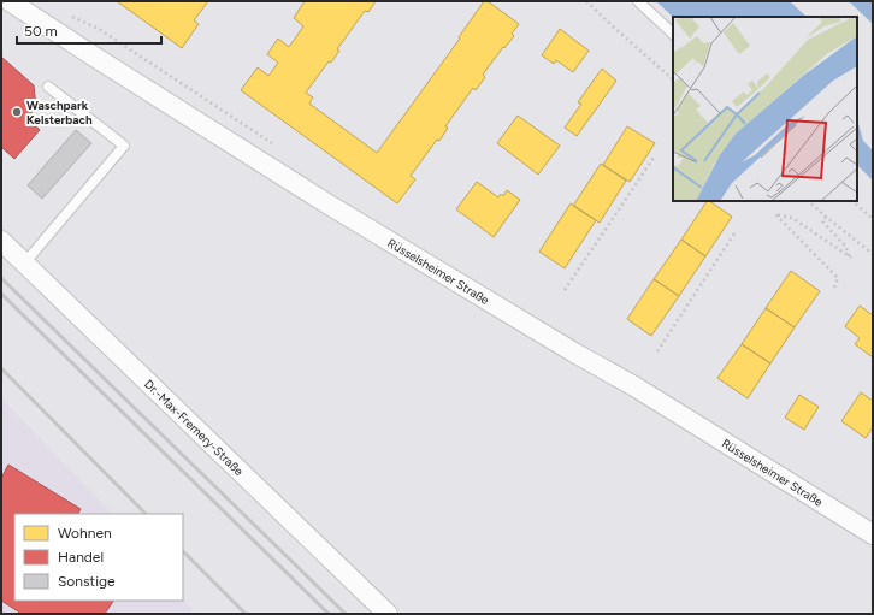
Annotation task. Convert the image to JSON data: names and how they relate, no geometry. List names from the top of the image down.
{
  "streets": {
    "street": ["Rüsselsheimer Straße", "Dr.-Max-Fremery-Straße"]
  },
  "places": ["Waschpark Kelsterbach"],
  "legend": ["Wohnen", "Handel", "Sonstige"],
  "scale_bar": "50 m"
}
